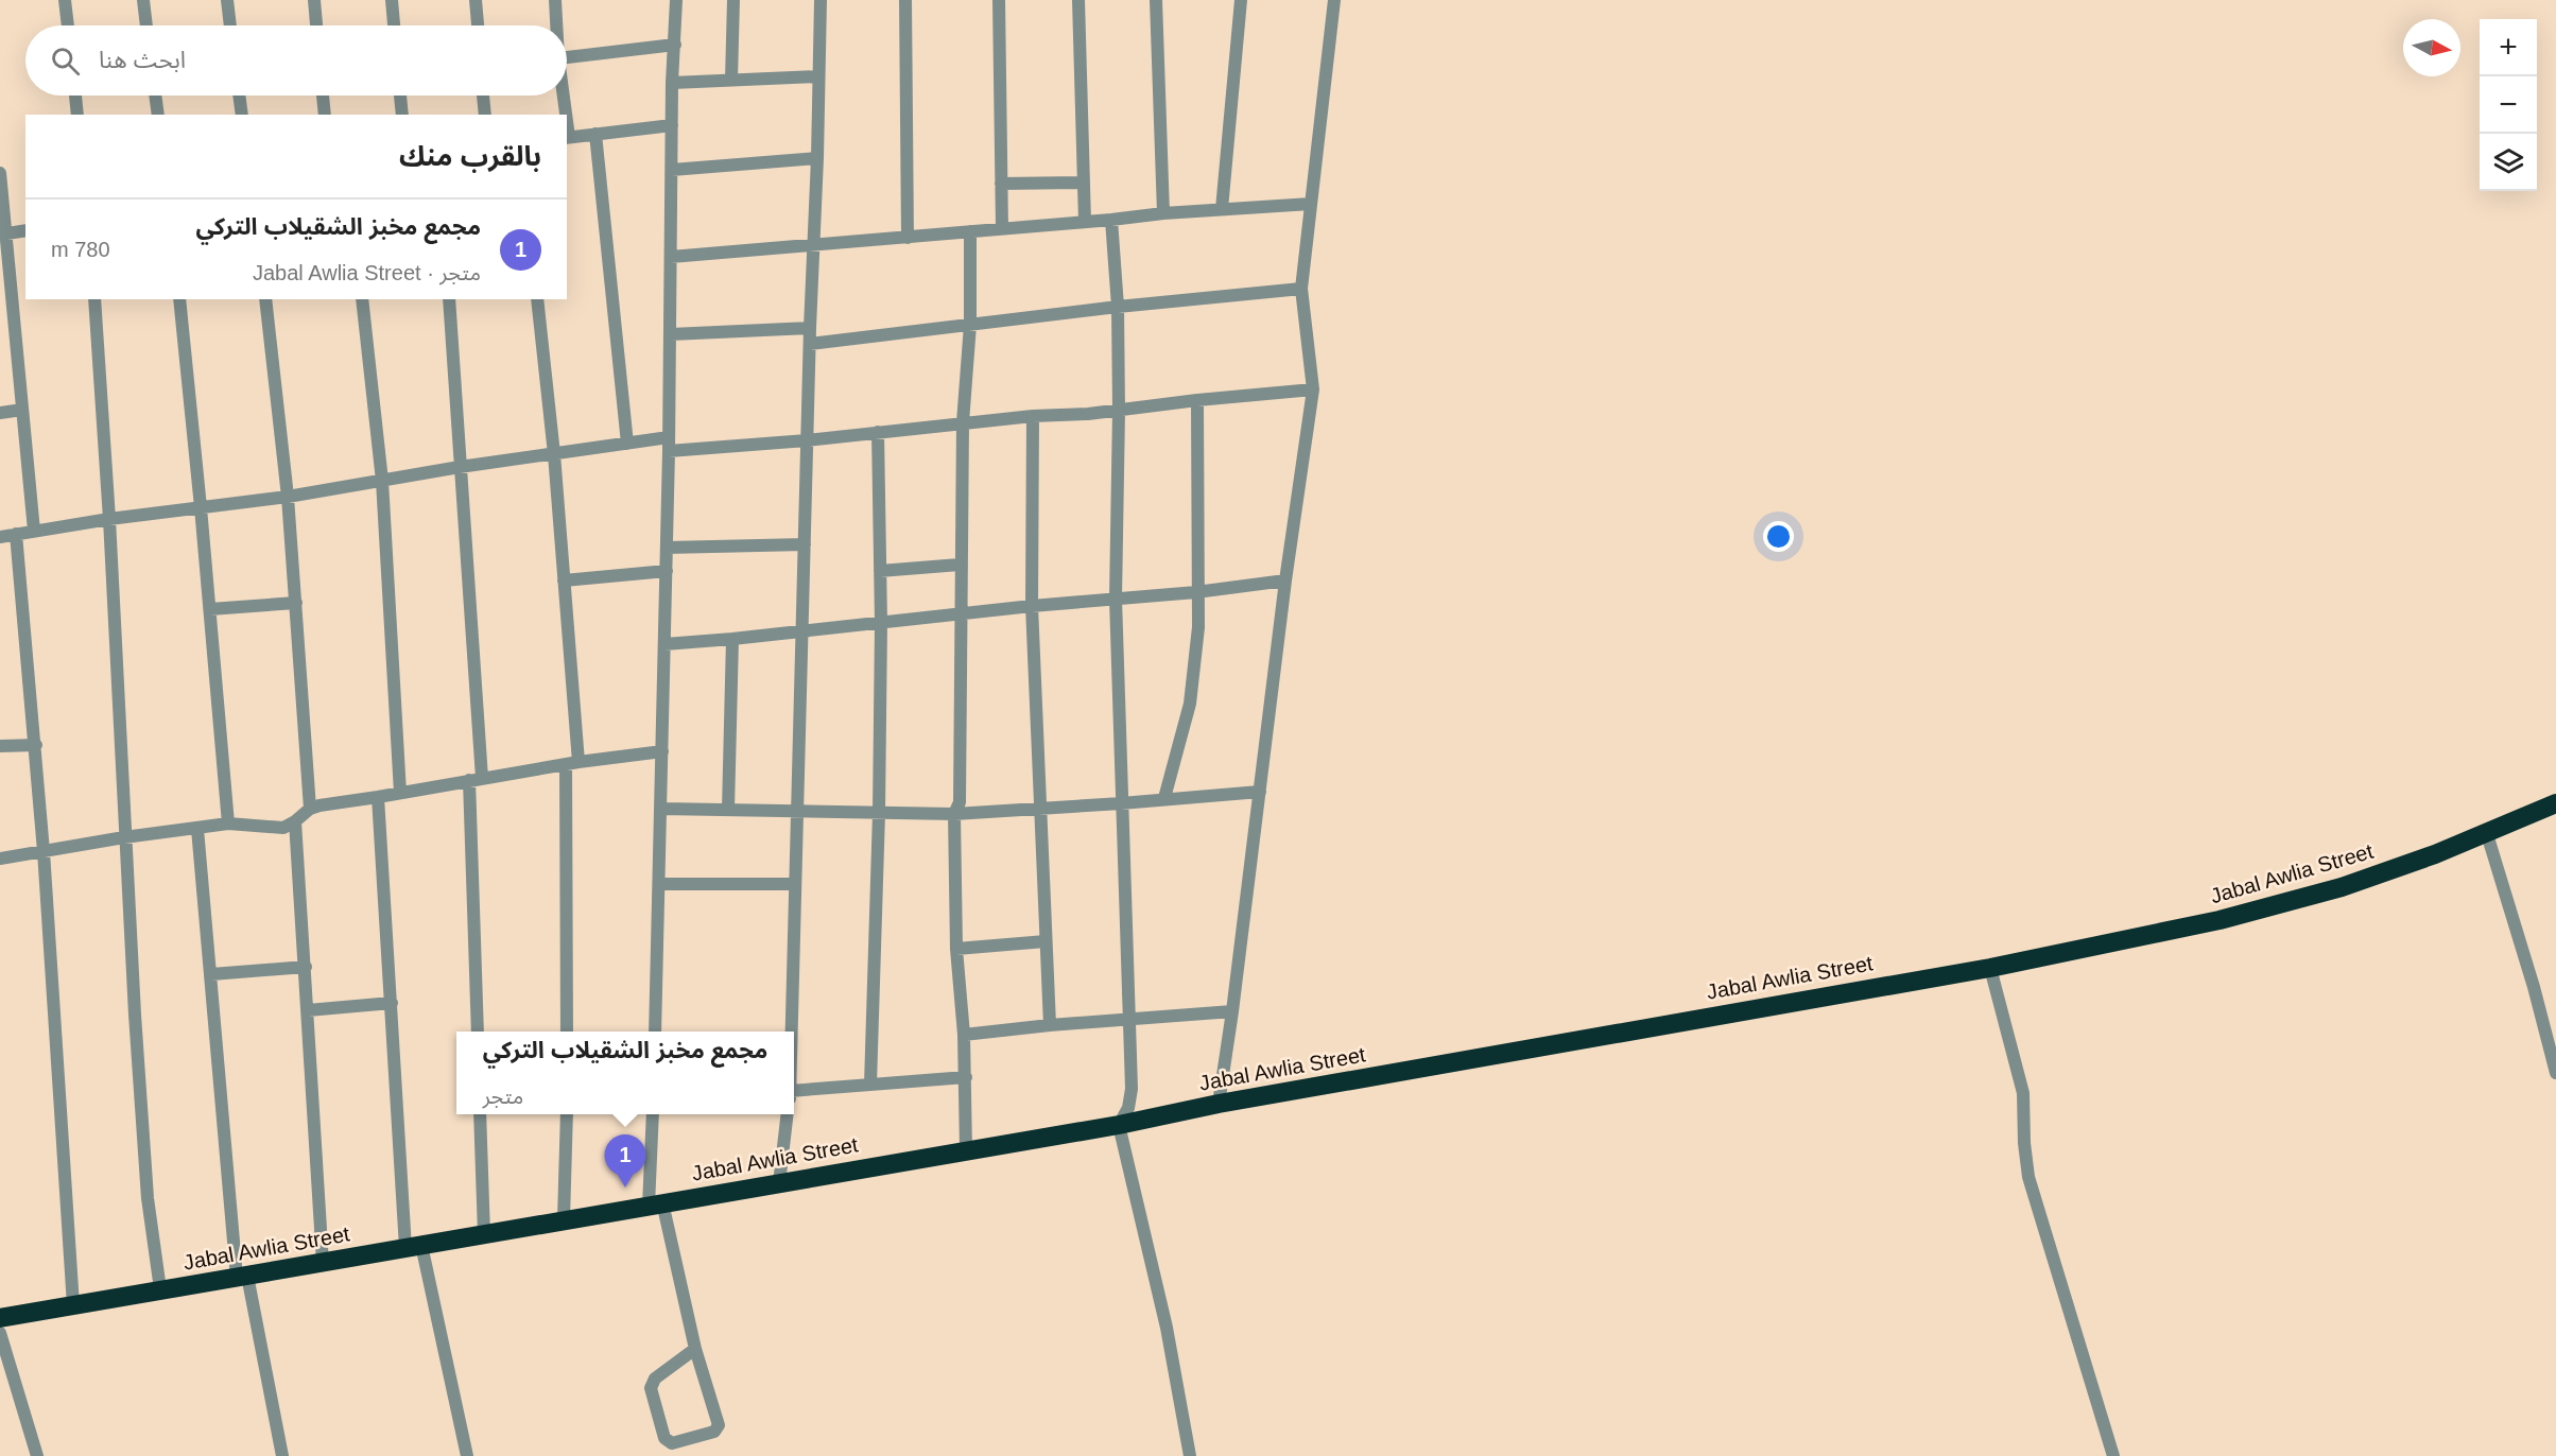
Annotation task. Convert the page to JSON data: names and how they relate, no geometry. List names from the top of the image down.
{
  "streets": {
    "highway": ["Jabal Awlia Street"]
  },
  "north": "right",
  "page": {
    "map_buttons": ["+", "−"],
    "search": "ابحث هنا",
    "heading": "بالقرب منك",
    "list": [
      {
        "mark": "1",
        "name": "مجمع مخبز الشقيلاب التركي",
        "note": "متجر · Jabal Awlia Street",
        "value": "780 m"
      }
    ],
    "popup": ["مجمع مخبز الشقيلاب التركي", "متجر"],
    "pins": "1"
  }
}
